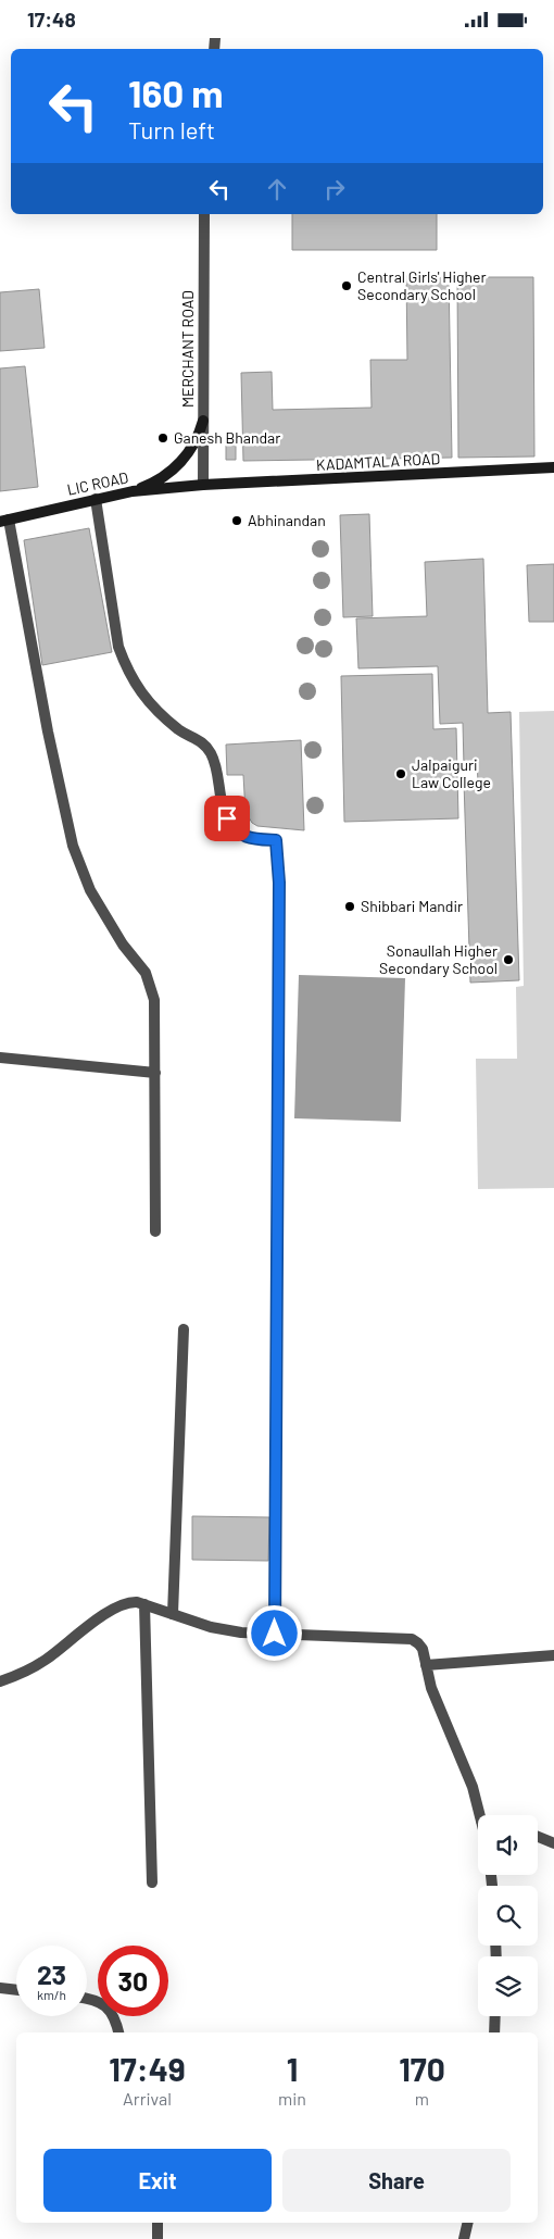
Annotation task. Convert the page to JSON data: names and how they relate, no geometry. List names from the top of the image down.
{
  "streets": {
    "main road": ["KADAMTALA ROAD", "LIC ROAD"],
    "street": ["MERCHANT ROAD"]
  },
  "crossings": [
    ["MERCHANT ROAD", "KADAMTALA ROAD"],
    ["MERCHANT ROAD", "LIC ROAD"],
    ["KADAMTALA ROAD", "LIC ROAD"]
  ],
  "places": [
    "Central Girls' Higher Secondary School",
    "Ganesh Bhandar",
    "Abhinandan",
    "Jalpaiguri Law College",
    "Shibbari Mandir",
    "Sonaullah Higher Secondary School"
  ],
  "page": {
    "status": "17:48",
    "turn": ["160 m", "Turn left"],
    "speed": "23 km/h",
    "limit": "30",
    "eta": [
      "17:49",
      "Arrival",
      "1",
      "min",
      "170",
      "m"
    ],
    "buttons": ["Exit", "Share"]
  }
}
